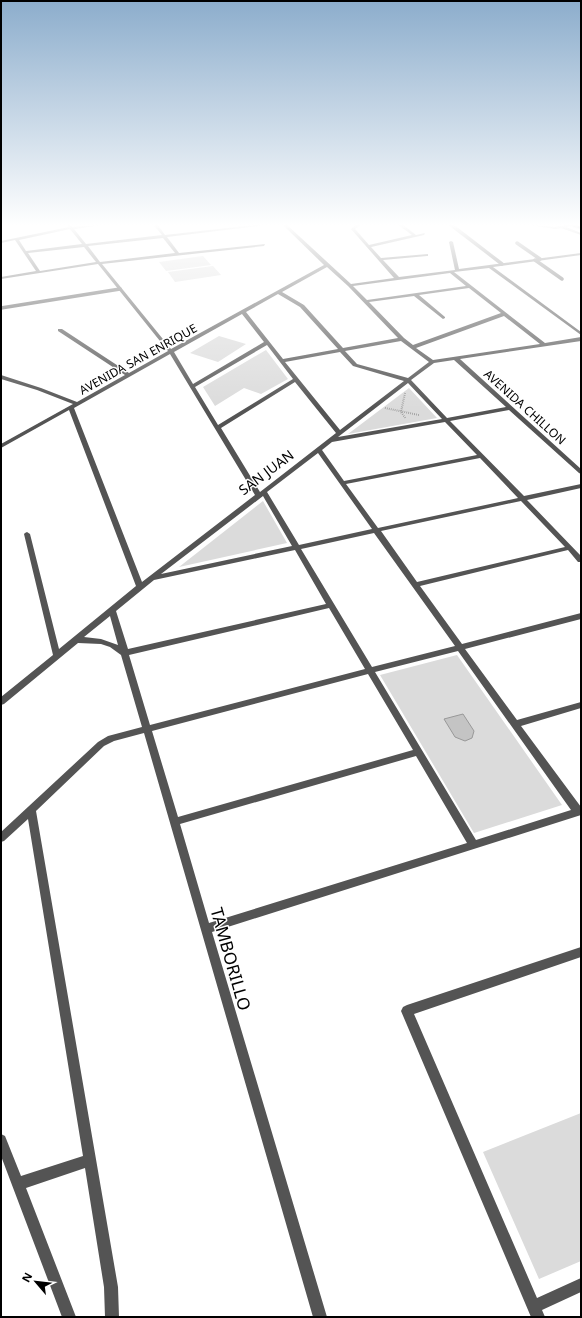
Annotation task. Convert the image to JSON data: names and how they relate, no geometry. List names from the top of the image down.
{
  "streets": {
    "street": [
      "AVENIDA SAN ENRIQUE",
      "AVENIDA CHILLON",
      "SAN JUAN",
      "TAMBORILLO"
    ]
  },
  "crossings": [
    ["AVENIDA CHILLON", "SAN JUAN"],
    ["SAN JUAN", "TAMBORILLO"]
  ],
  "north": "top left"
}
